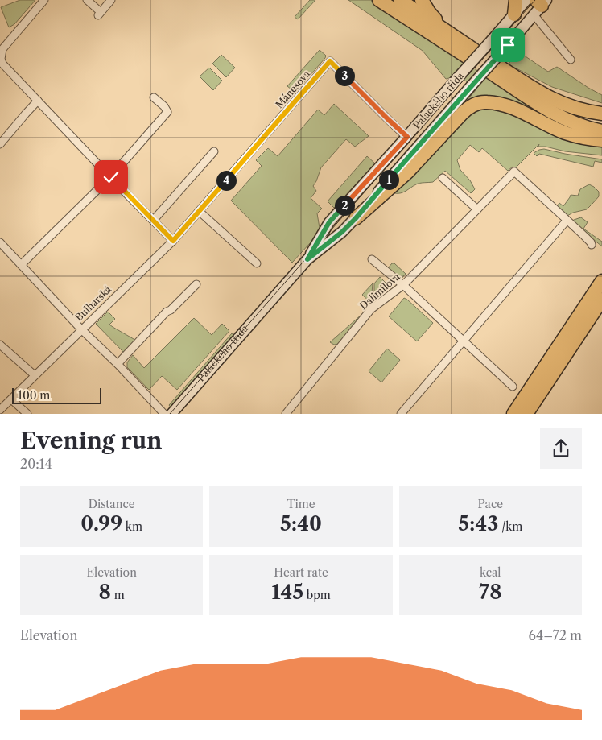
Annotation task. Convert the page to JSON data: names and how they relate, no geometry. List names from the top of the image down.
{
  "streets": {
    "street": [
      "Mánesova",
      "Palackého třída",
      "Dalimilova",
      "Bulharská"
    ]
  },
  "crossings": [
    ["Mánesova", "Palackého třída"],
    ["Mánesova", "Bulharská"]
  ],
  "scale_bar": "100 m",
  "page": {
    "pins": [
      "3",
      "1",
      "4",
      "2"
    ],
    "scale": "100 m",
    "heading": ["Evening run", "20:14"],
    "stats": [
      ["Distance", "0.99 km"],
      ["Time", "5:40"],
      ["Pace", "5:43 /km"],
      ["Elevation", "8 m"],
      ["Heart rate", "145 bpm"],
      ["kcal", "78"]
    ],
    "chart": ["Elevation", "64–72 m"]
  }
}
